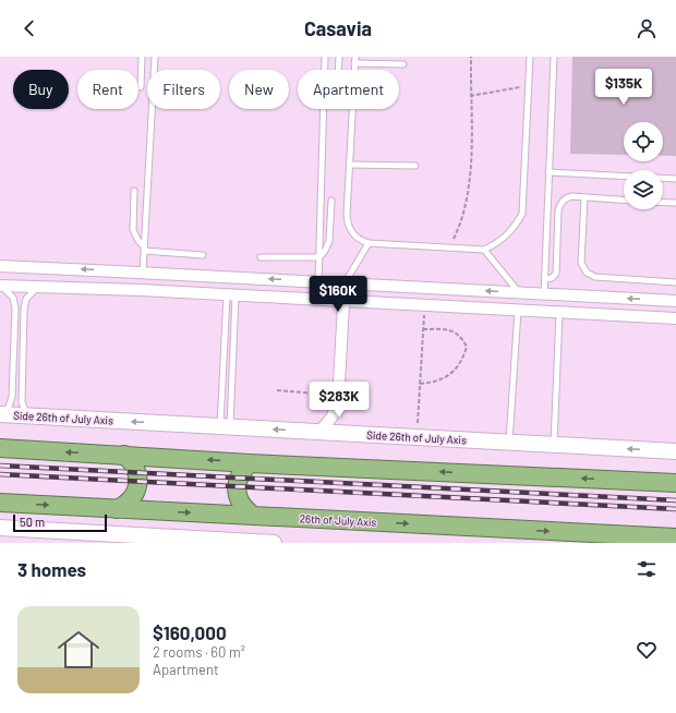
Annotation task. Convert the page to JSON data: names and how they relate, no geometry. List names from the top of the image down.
{
  "streets": {
    "highway": ["26th of July Axis"],
    "main road": ["Side 26th of July Axis"]
  },
  "scale_bar": "50 m",
  "page": {
    "header": "Casavia",
    "price": ["$135K", "$160K", "$283K"],
    "chip": [
      "Buy",
      "Rent",
      "Filters",
      "New",
      "Apartment"
    ],
    "scale": "50 m",
    "heading": "3 homes",
    "list": [
      {
        "name": "$160,000",
        "note": "2 rooms · 60 m² · Apartment"
      }
    ]
  }
}
